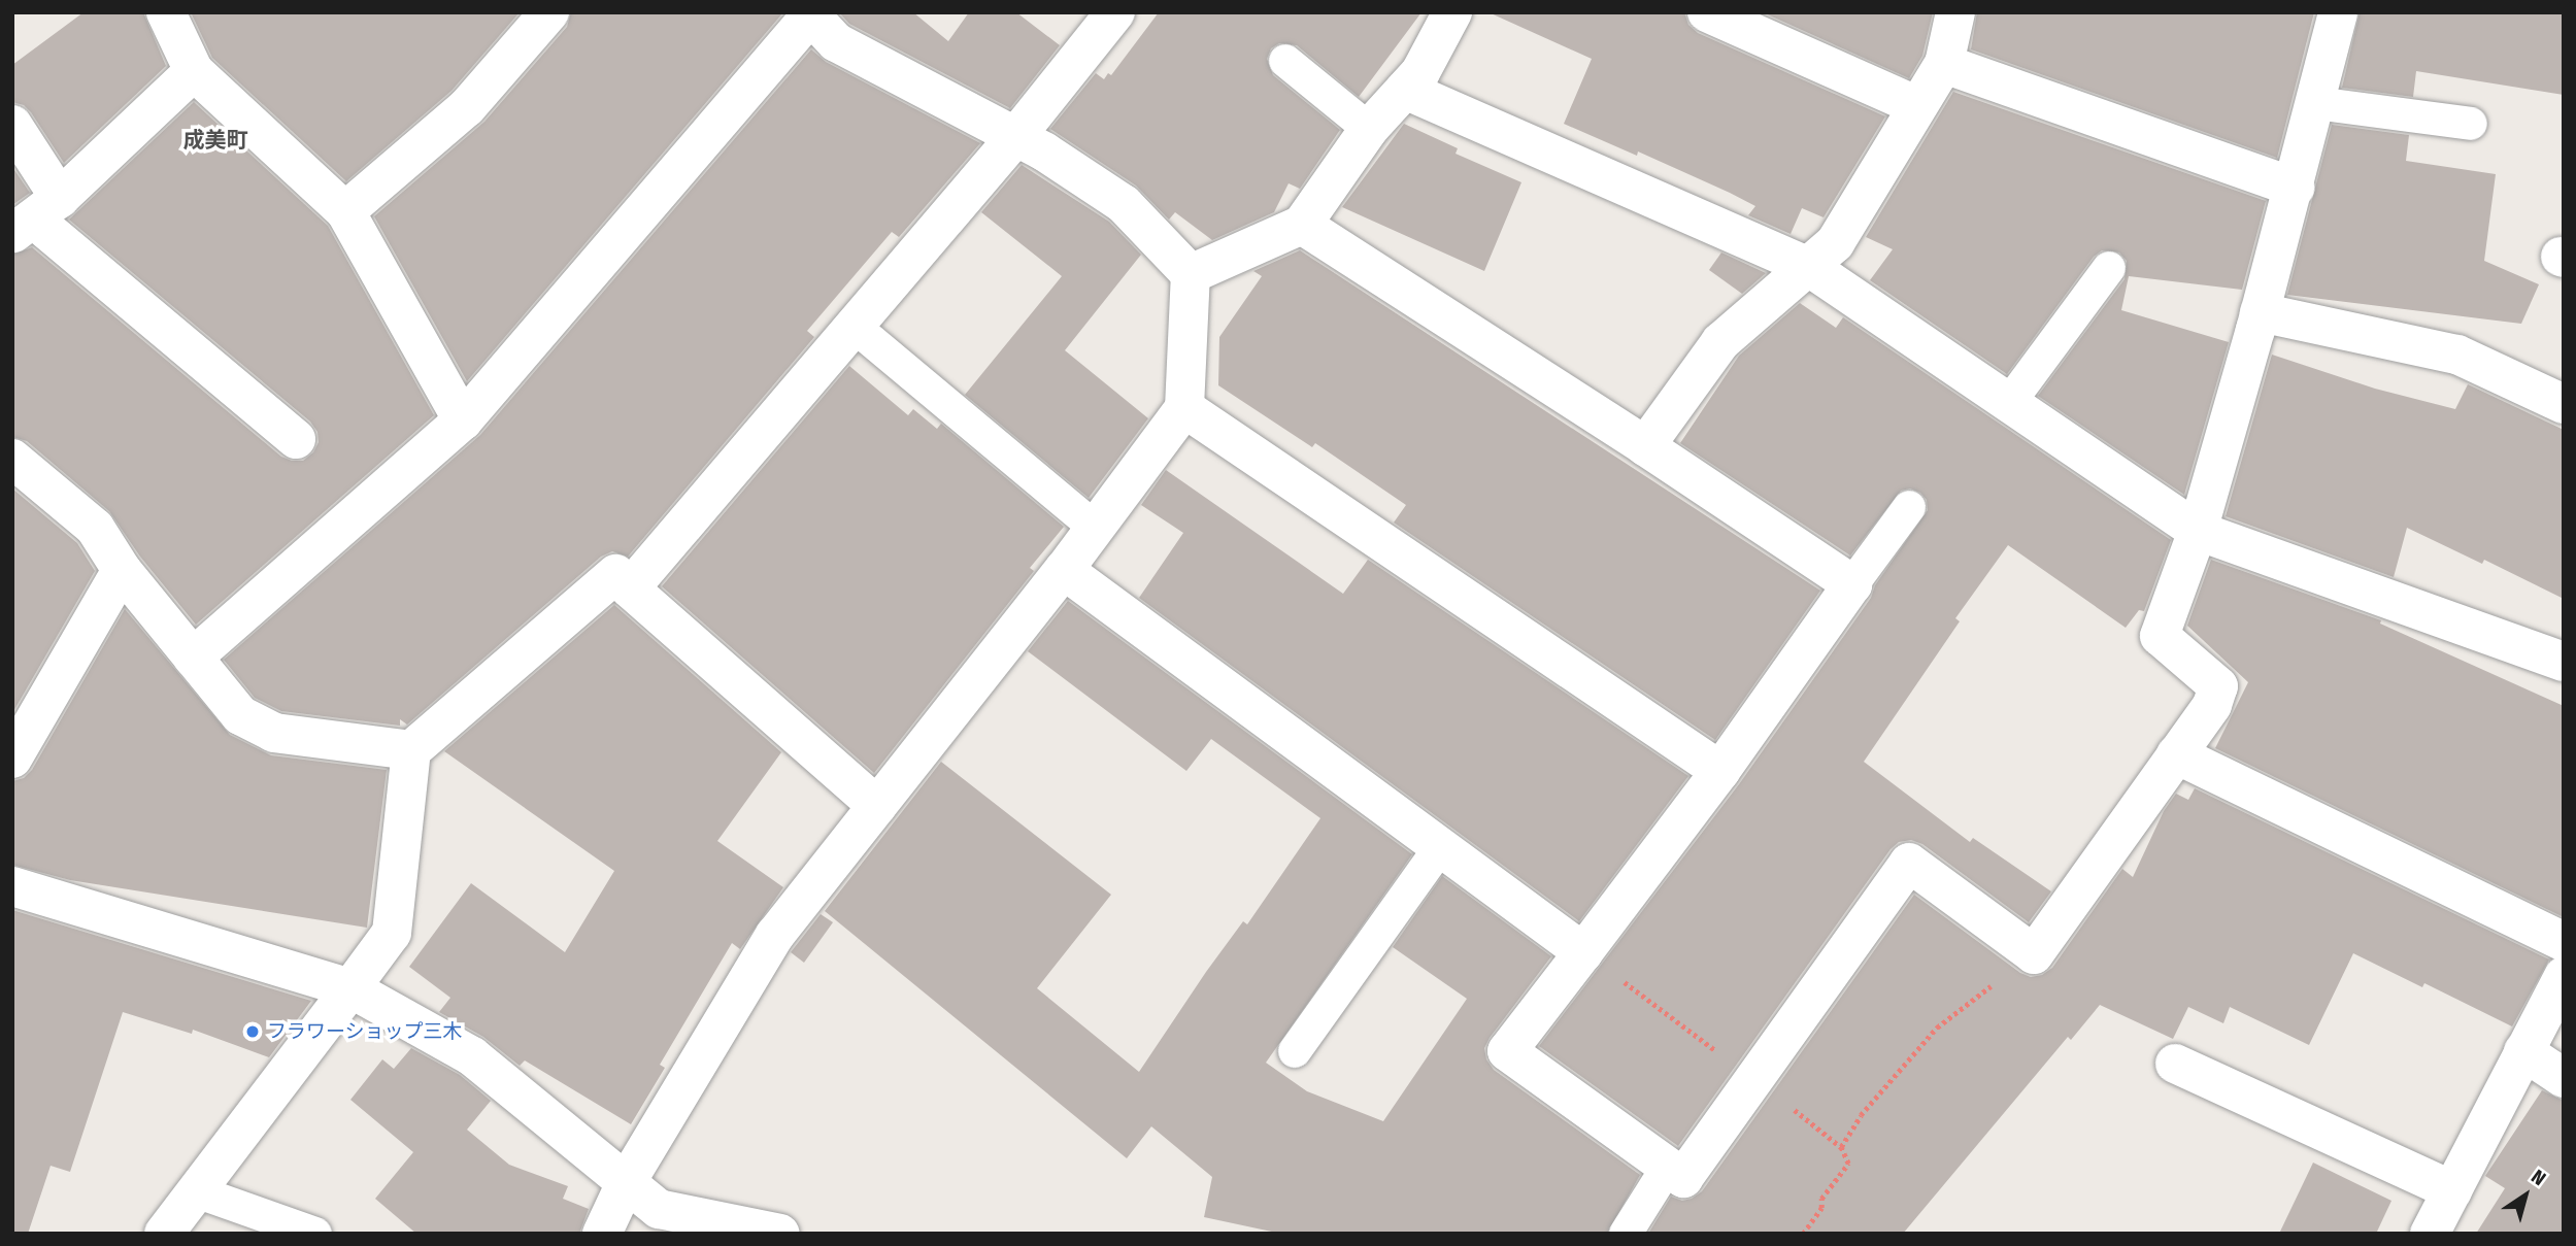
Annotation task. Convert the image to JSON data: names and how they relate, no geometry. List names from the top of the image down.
{
  "districts": ["成美町"],
  "places": ["フラワーショップ三木"],
  "north": "top right"
}
